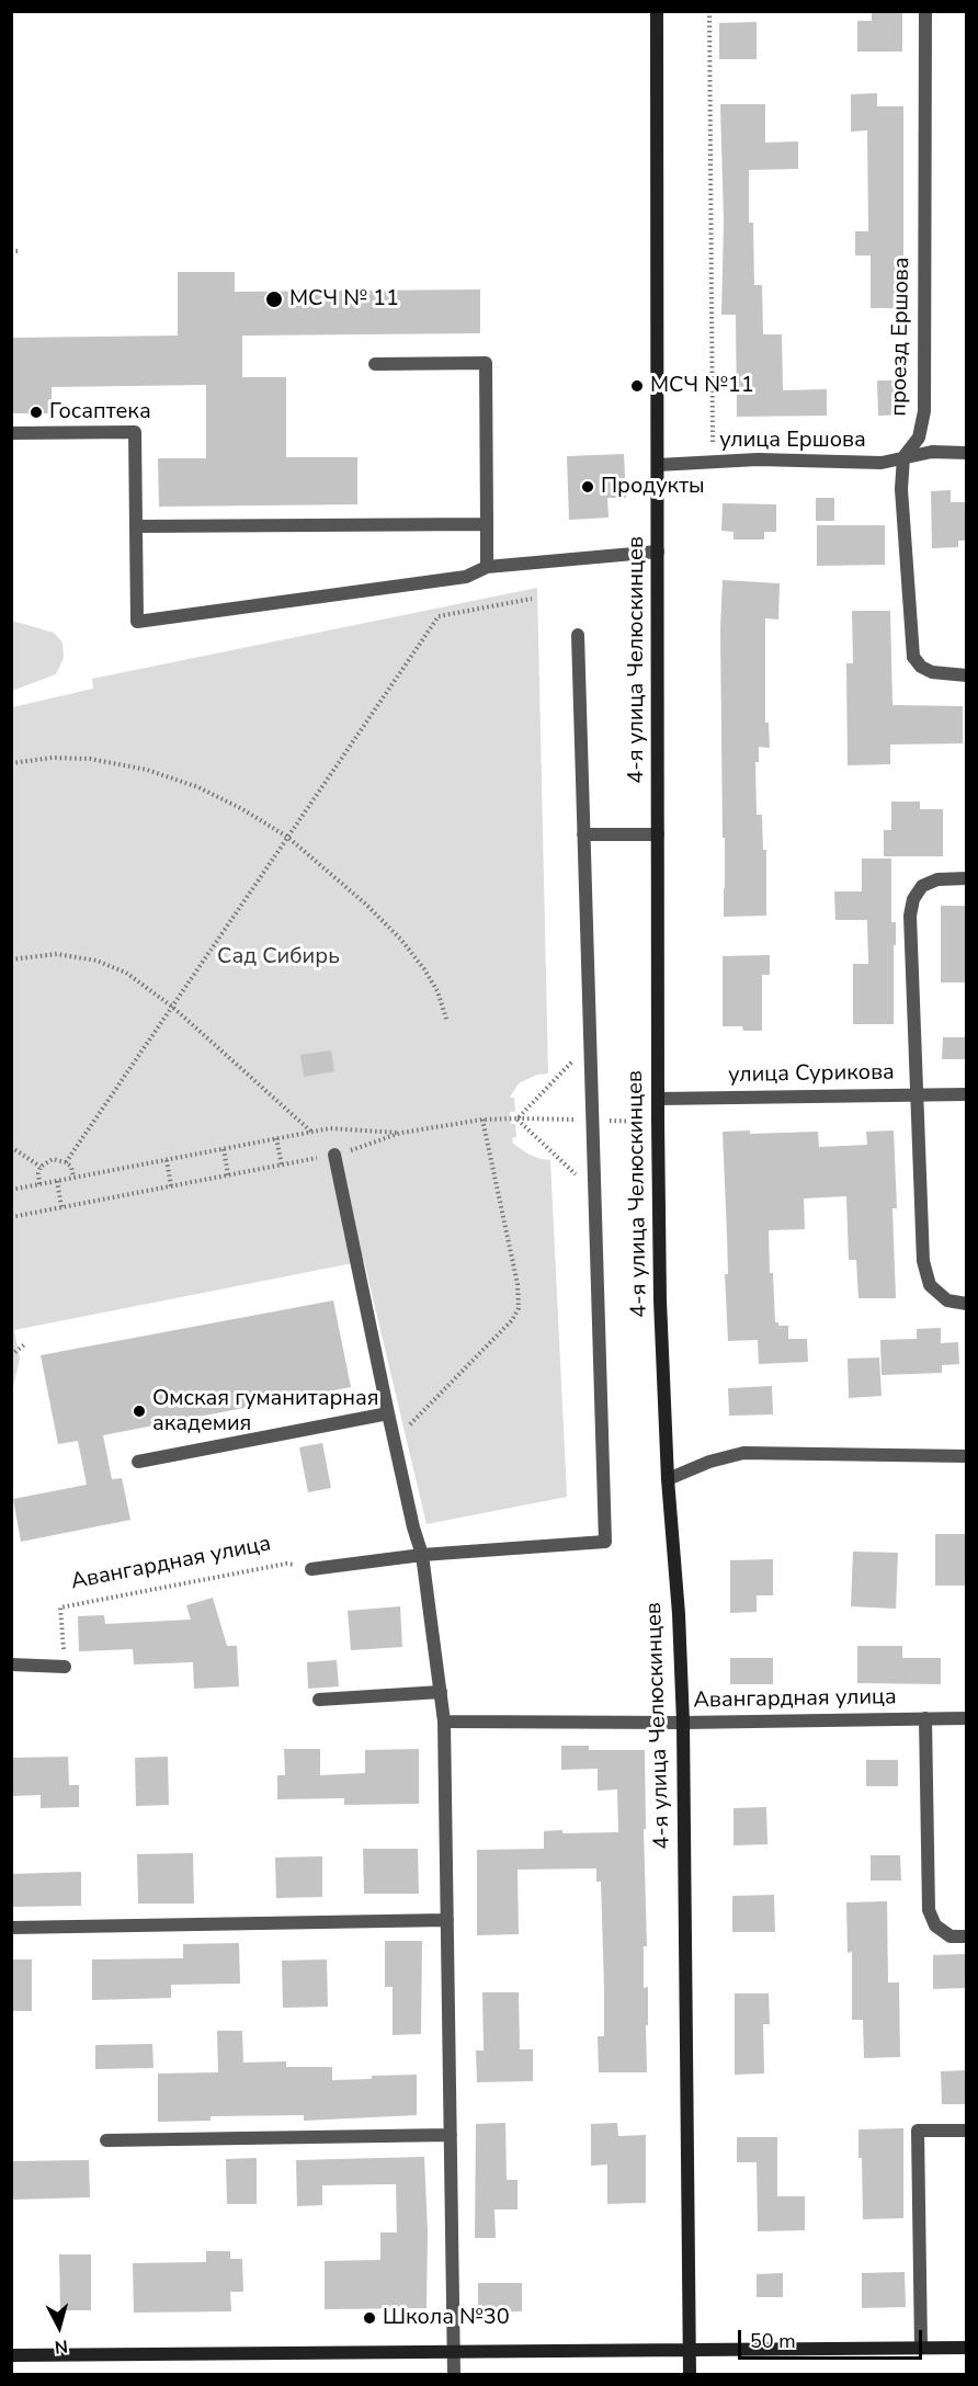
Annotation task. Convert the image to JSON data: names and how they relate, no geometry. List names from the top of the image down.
{
  "streets": {
    "main road": ["4-я улица Челюскинцев"],
    "street": [
      "проезд Ершова",
      "улица Ершова",
      "улица Сурикова",
      "Авангардная улица"
    ]
  },
  "crossings": [
    ["проезд Ершова", "улица Ершова"],
    ["улица Ершова", "4-я улица Челюскинцев"],
    ["4-я улица Челюскинцев", "улица Сурикова"],
    ["4-я улица Челюскинцев", "Авангардная улица"]
  ],
  "parks": ["Сад Сибирь"],
  "places": [
    "МСЧ № 11",
    "МСЧ №11",
    "Госаптека",
    "Продукты",
    "Омская гуманитарная академия",
    "Школа №30"
  ],
  "scale_bar": "50 m",
  "north": "bottom"
}
